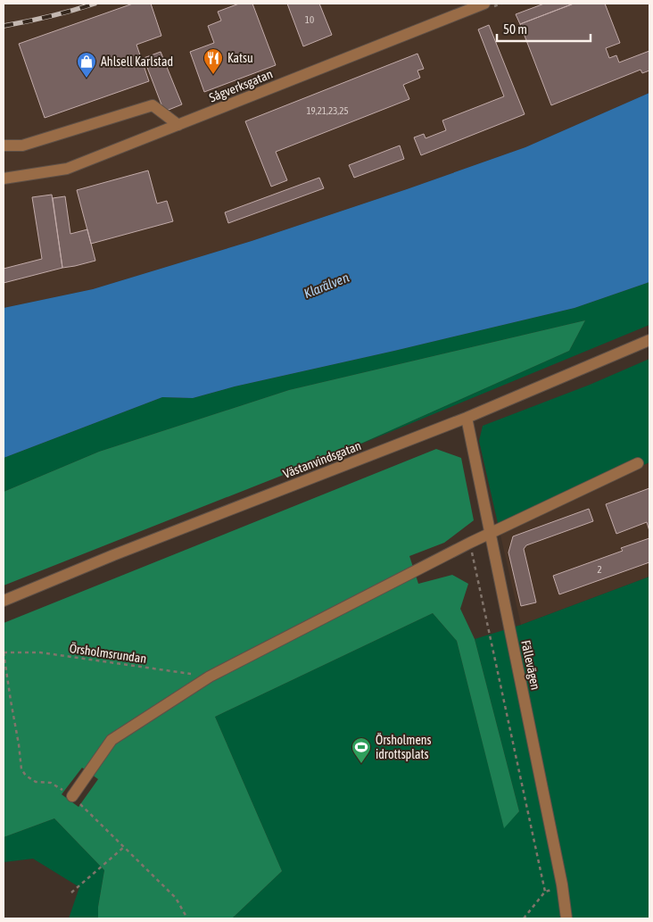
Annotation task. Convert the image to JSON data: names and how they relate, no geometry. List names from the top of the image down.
{
  "streets": {
    "street": ["Sågverksgatan", "Västanvindsgatan", "Fällevägen"],
    "path": ["Örsholmsrundan"]
  },
  "crossings": [
    ["Västanvindsgatan", "Fällevägen"]
  ],
  "water": ["Klarälven"],
  "places": {
    "restaurant": ["Katsu"],
    "shop": ["Ahlsell Karlstad"],
    "sports": ["Örsholmens idrottsplats"]
  },
  "house_numbers": ["10", "19,21,23,25", "2"],
  "scale_bar": "50 m"
}
